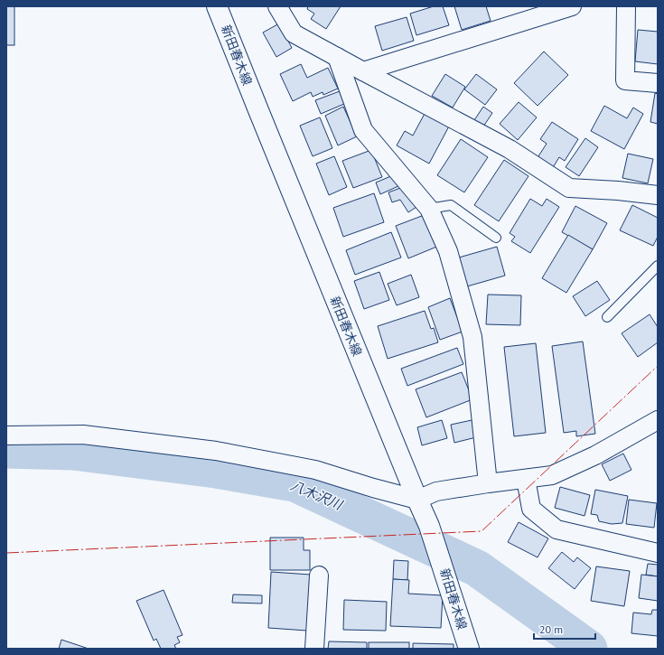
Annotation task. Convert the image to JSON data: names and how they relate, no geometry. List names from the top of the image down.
{
  "streets": {
    "main road": ["新田春木線"]
  },
  "water": ["八木沢川"],
  "scale_bar": "20 m"
}
